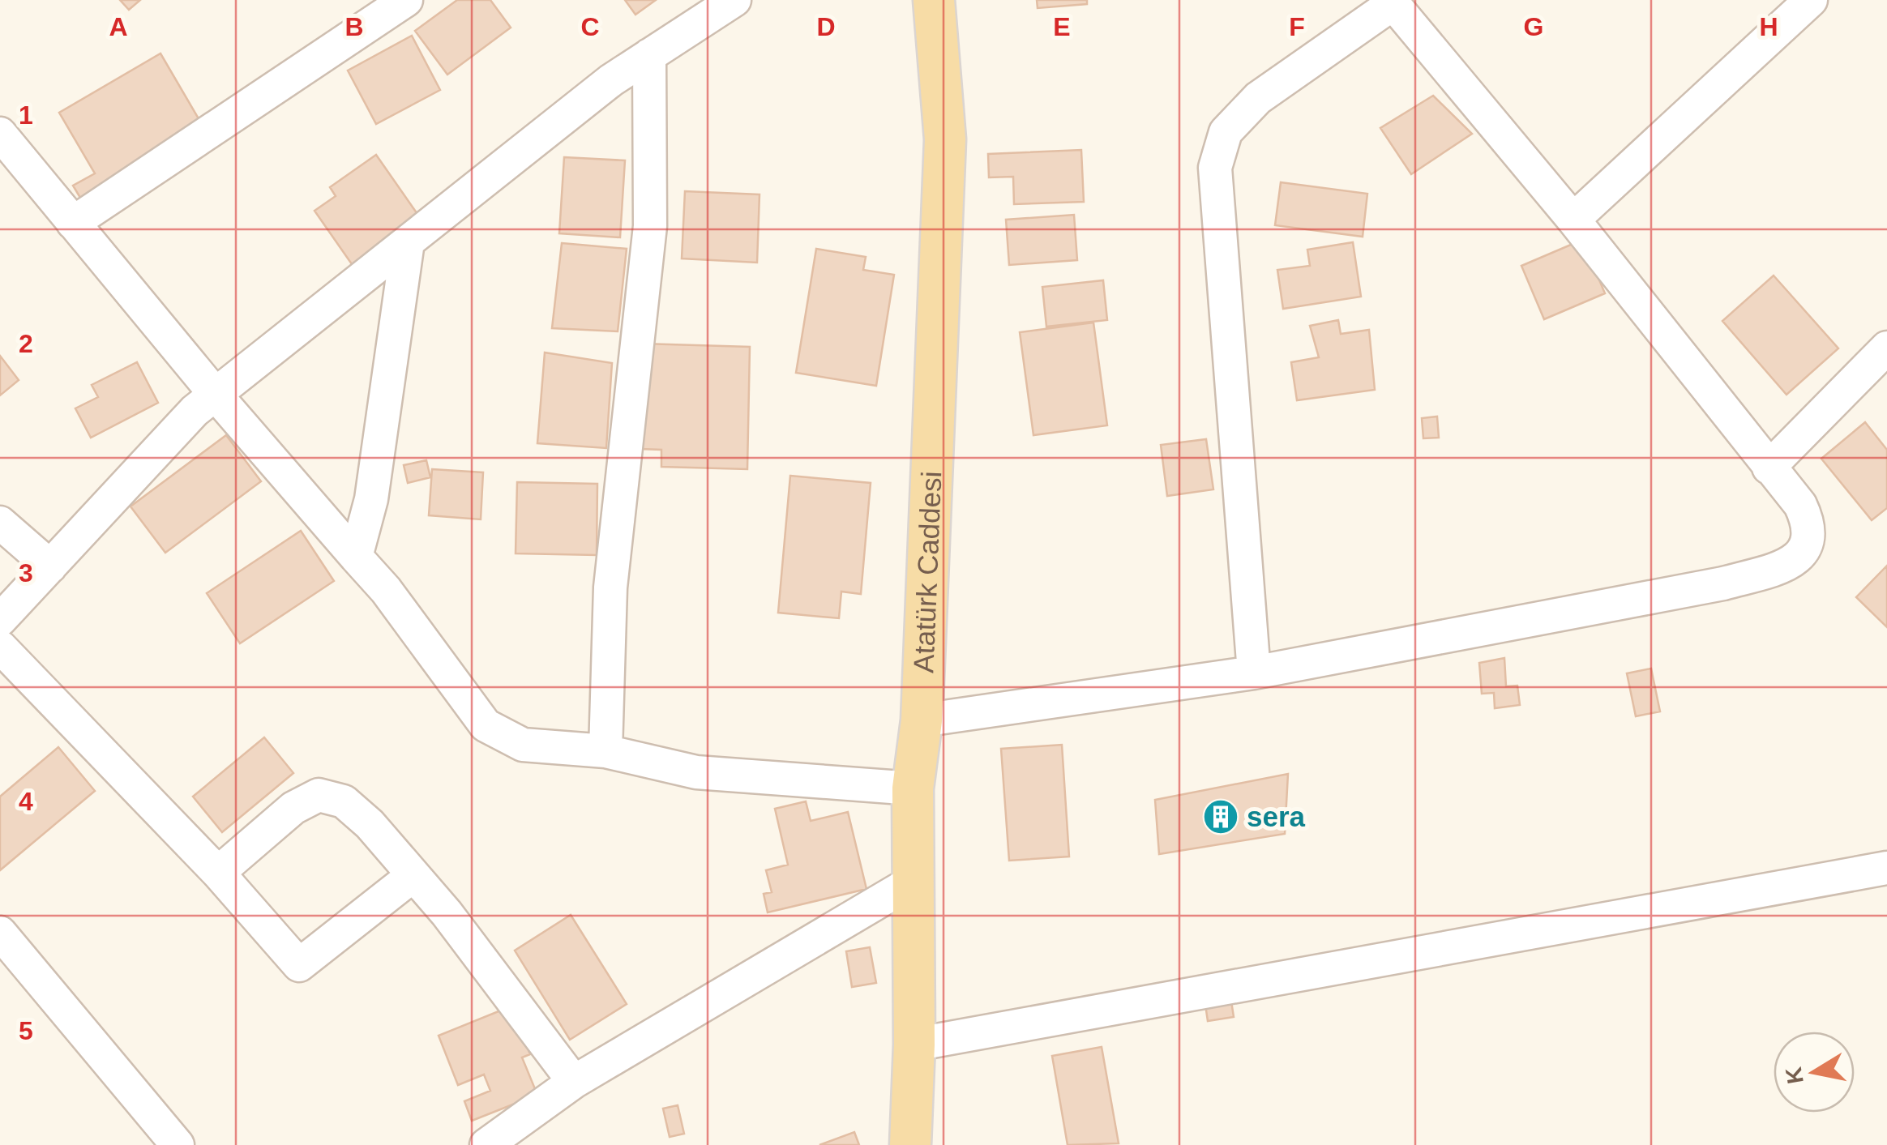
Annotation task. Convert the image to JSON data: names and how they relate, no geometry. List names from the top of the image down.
{
  "streets": {
    "main road": ["Atatürk Caddesi"]
  },
  "places": {
    "building": ["sera"]
  },
  "north": "left",
  "grid": {
    "columns": [
      "A",
      "B",
      "C",
      "D",
      "E",
      "F",
      "G",
      "H"
    ],
    "rows": [
      "1",
      "2",
      "3",
      "4",
      "5"
    ]
  }
}
